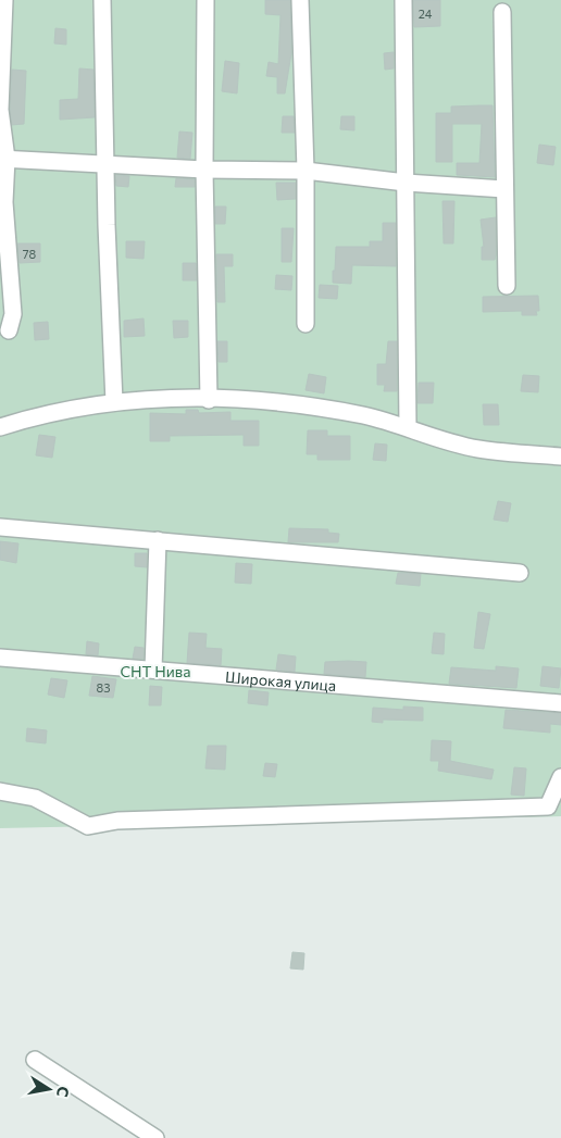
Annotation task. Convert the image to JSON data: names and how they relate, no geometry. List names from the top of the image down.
{
  "streets": {
    "street": ["Широкая улица"]
  },
  "parks": ["СНТ Нива"],
  "house_numbers": ["24", "78", "83"],
  "north": "right"
}
